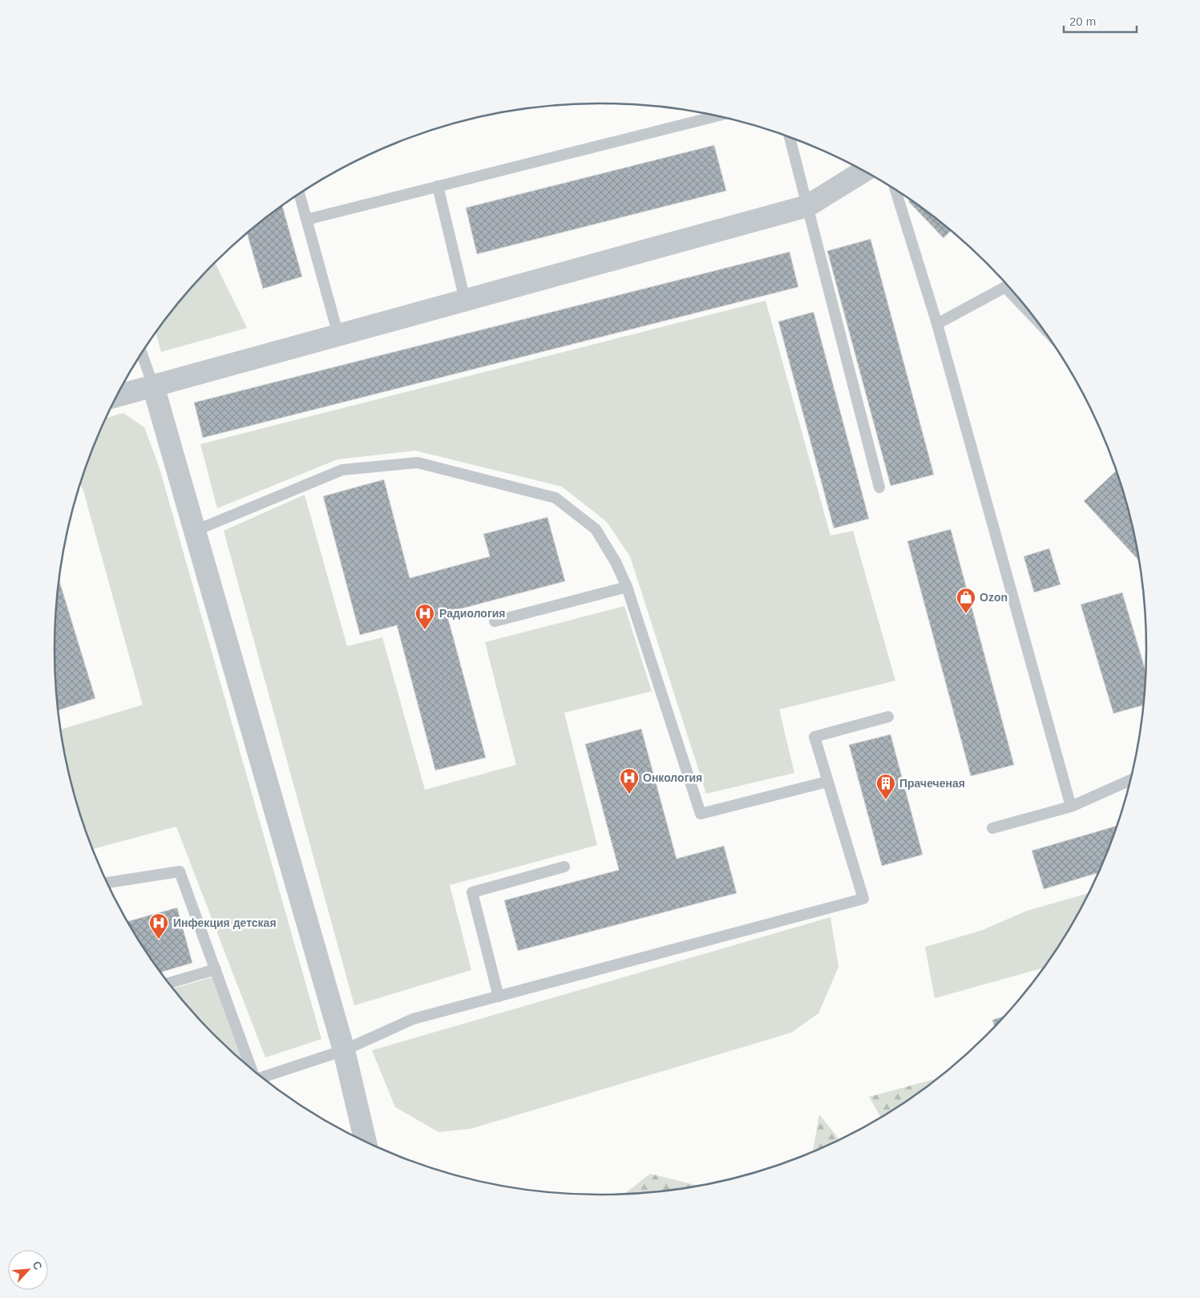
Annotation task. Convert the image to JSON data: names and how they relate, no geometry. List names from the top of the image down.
{
  "places": {
    "shop": ["Ozon"],
    "hospital": ["Радиология", "Онкология", "Инфекция детская"],
    "building": ["Прачеченая"]
  },
  "scale_bar": "20 m",
  "north": "top right"
}
